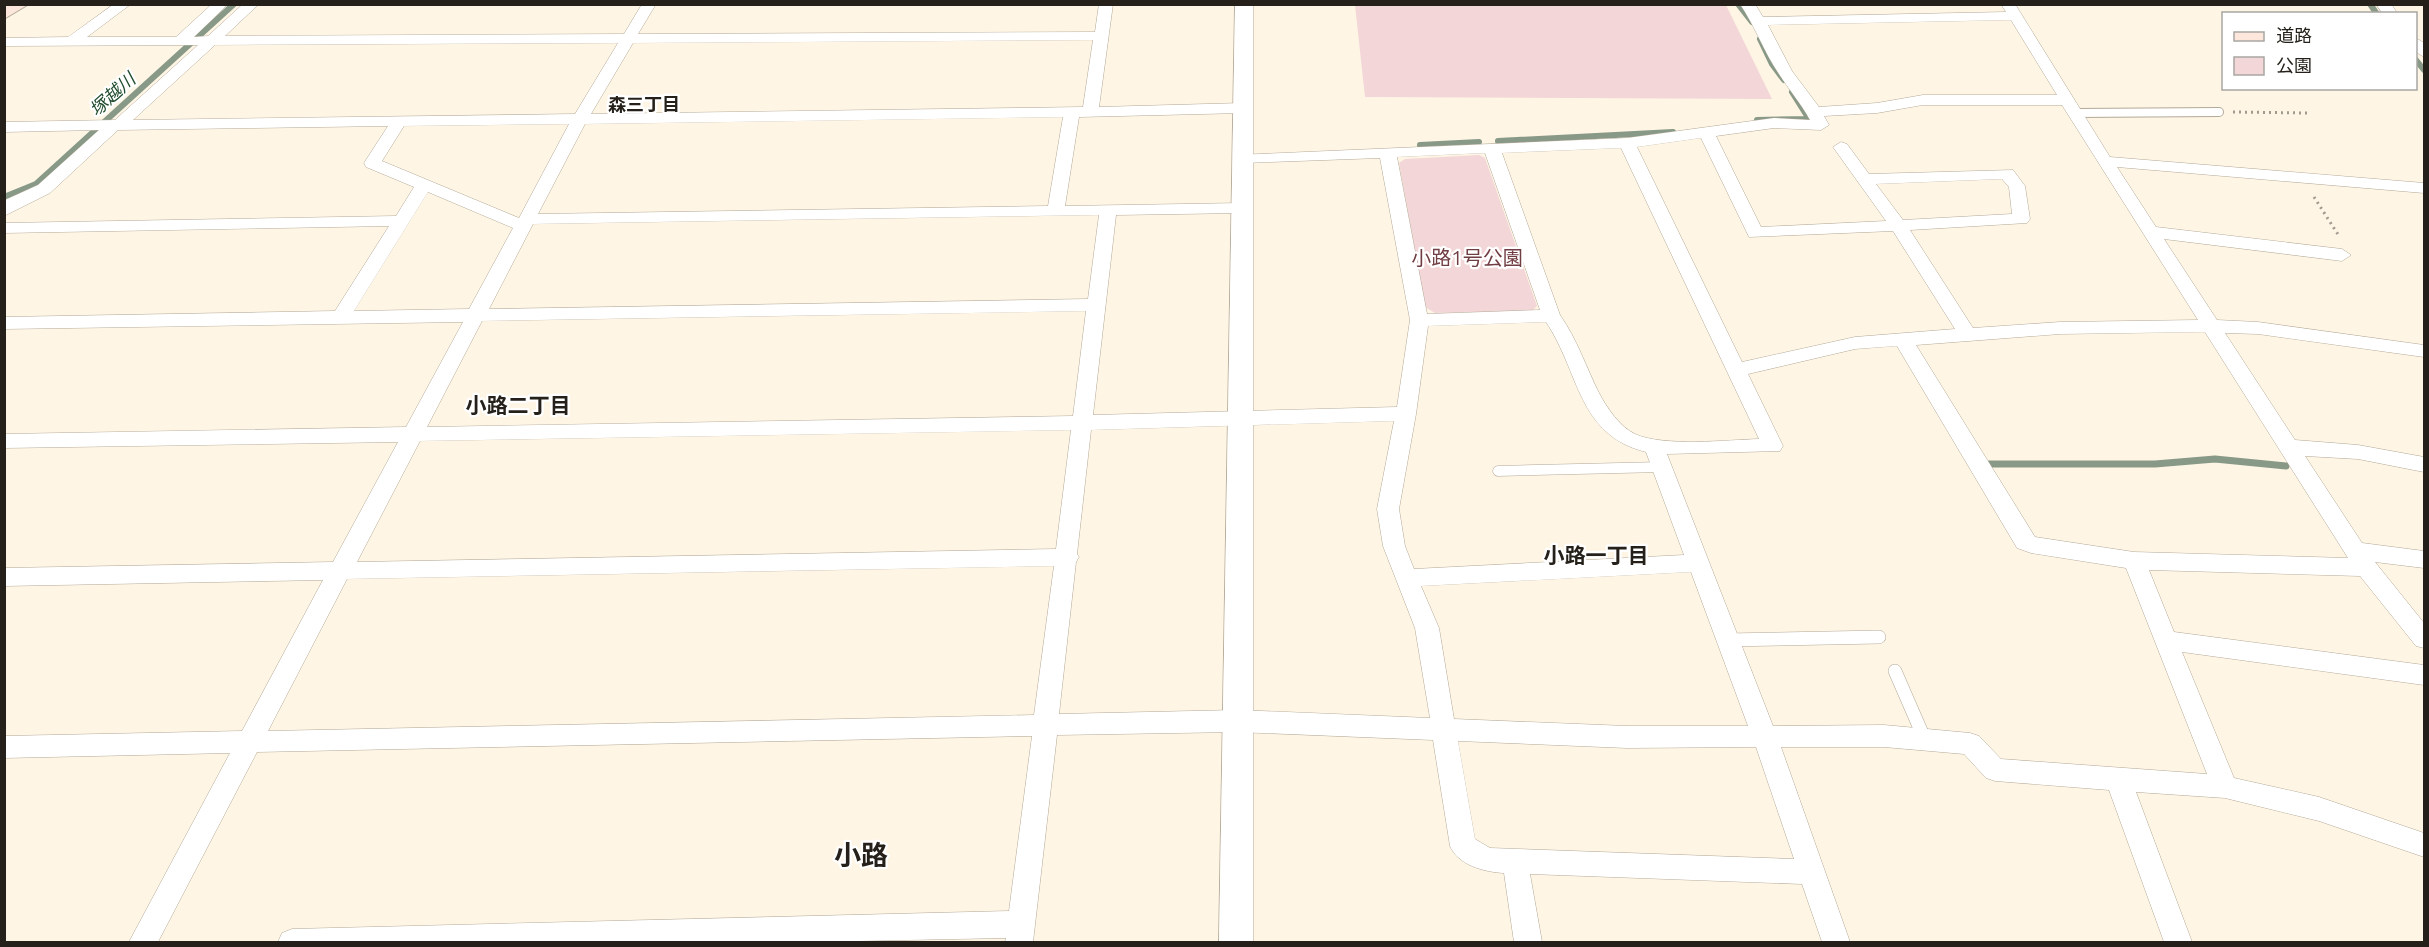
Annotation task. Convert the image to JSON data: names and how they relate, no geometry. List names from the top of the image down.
{
  "districts": [
    "森三丁目",
    "小路二丁目",
    "小路一丁目",
    "小路"
  ],
  "water": ["塚越川"],
  "parks": ["小路1号公園"],
  "legend": ["道路", "公園"]
}
